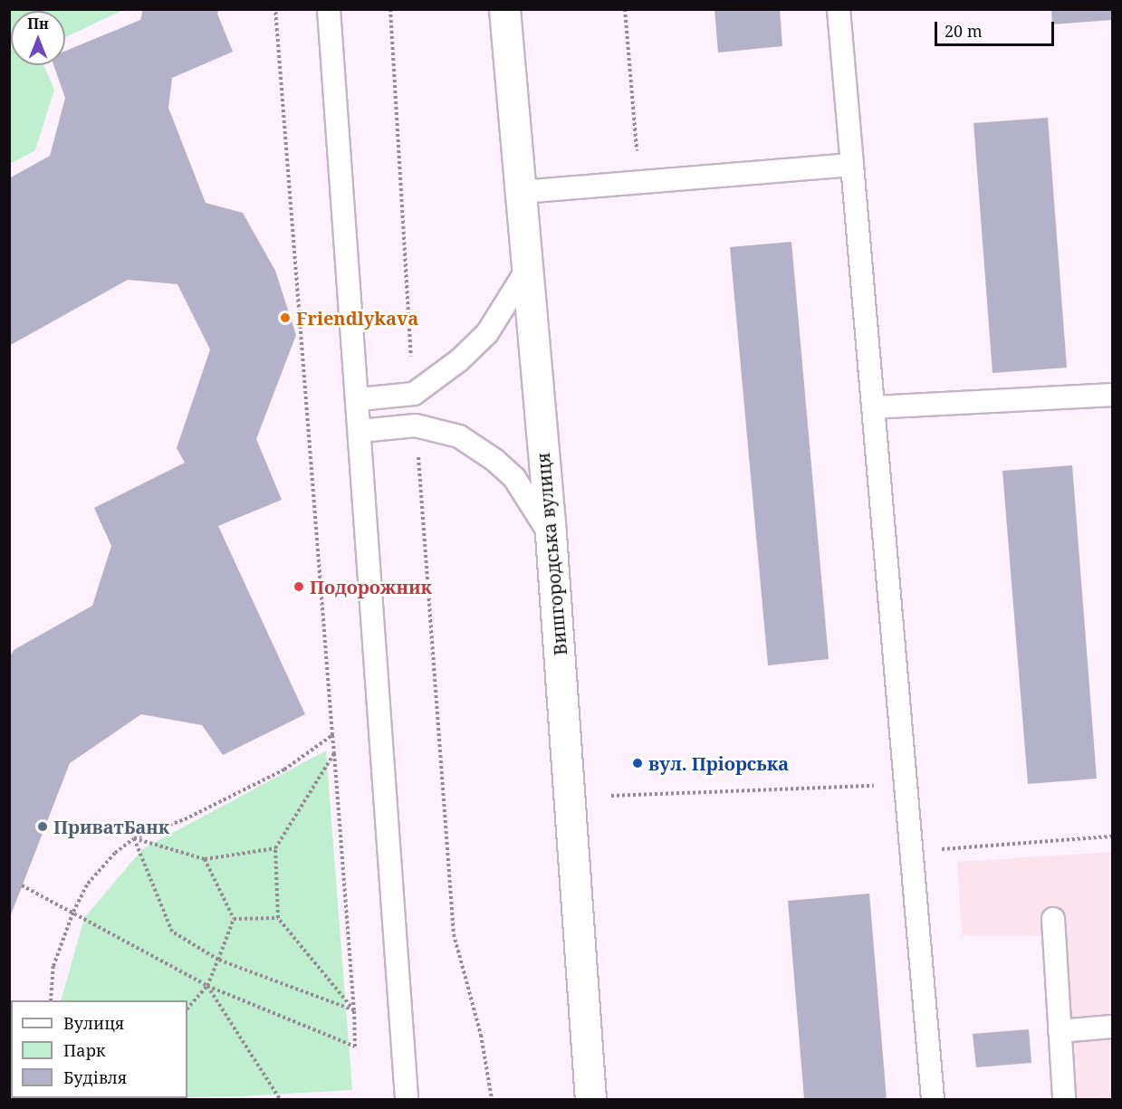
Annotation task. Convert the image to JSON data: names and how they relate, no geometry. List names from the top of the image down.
{
  "streets": {
    "main road": ["Вишгородська вулиця"]
  },
  "places": [
    "Friendlykava",
    "Подорожник",
    "вул. Пріорська",
    "ПриватБанк"
  ],
  "legend": ["Вулиця", "Парк", "Будівля"],
  "scale_bar": "20 m",
  "north": "top"
}
